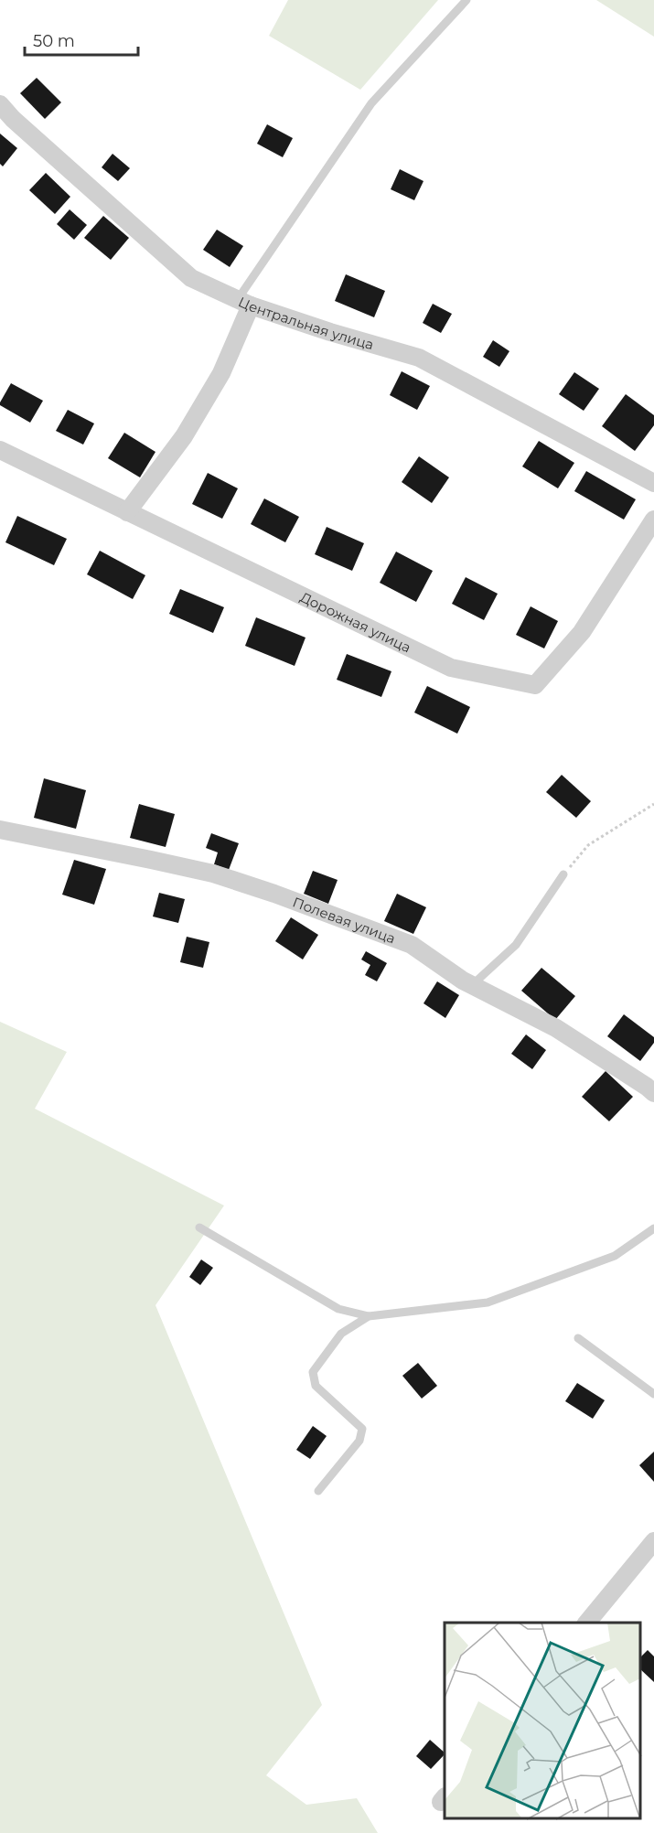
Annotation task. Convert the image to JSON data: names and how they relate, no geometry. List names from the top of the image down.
{
  "streets": {
    "street": ["Центральная улица", "Дорожная улица", "Полевая улица"]
  },
  "scale_bar": "50 m"
}
